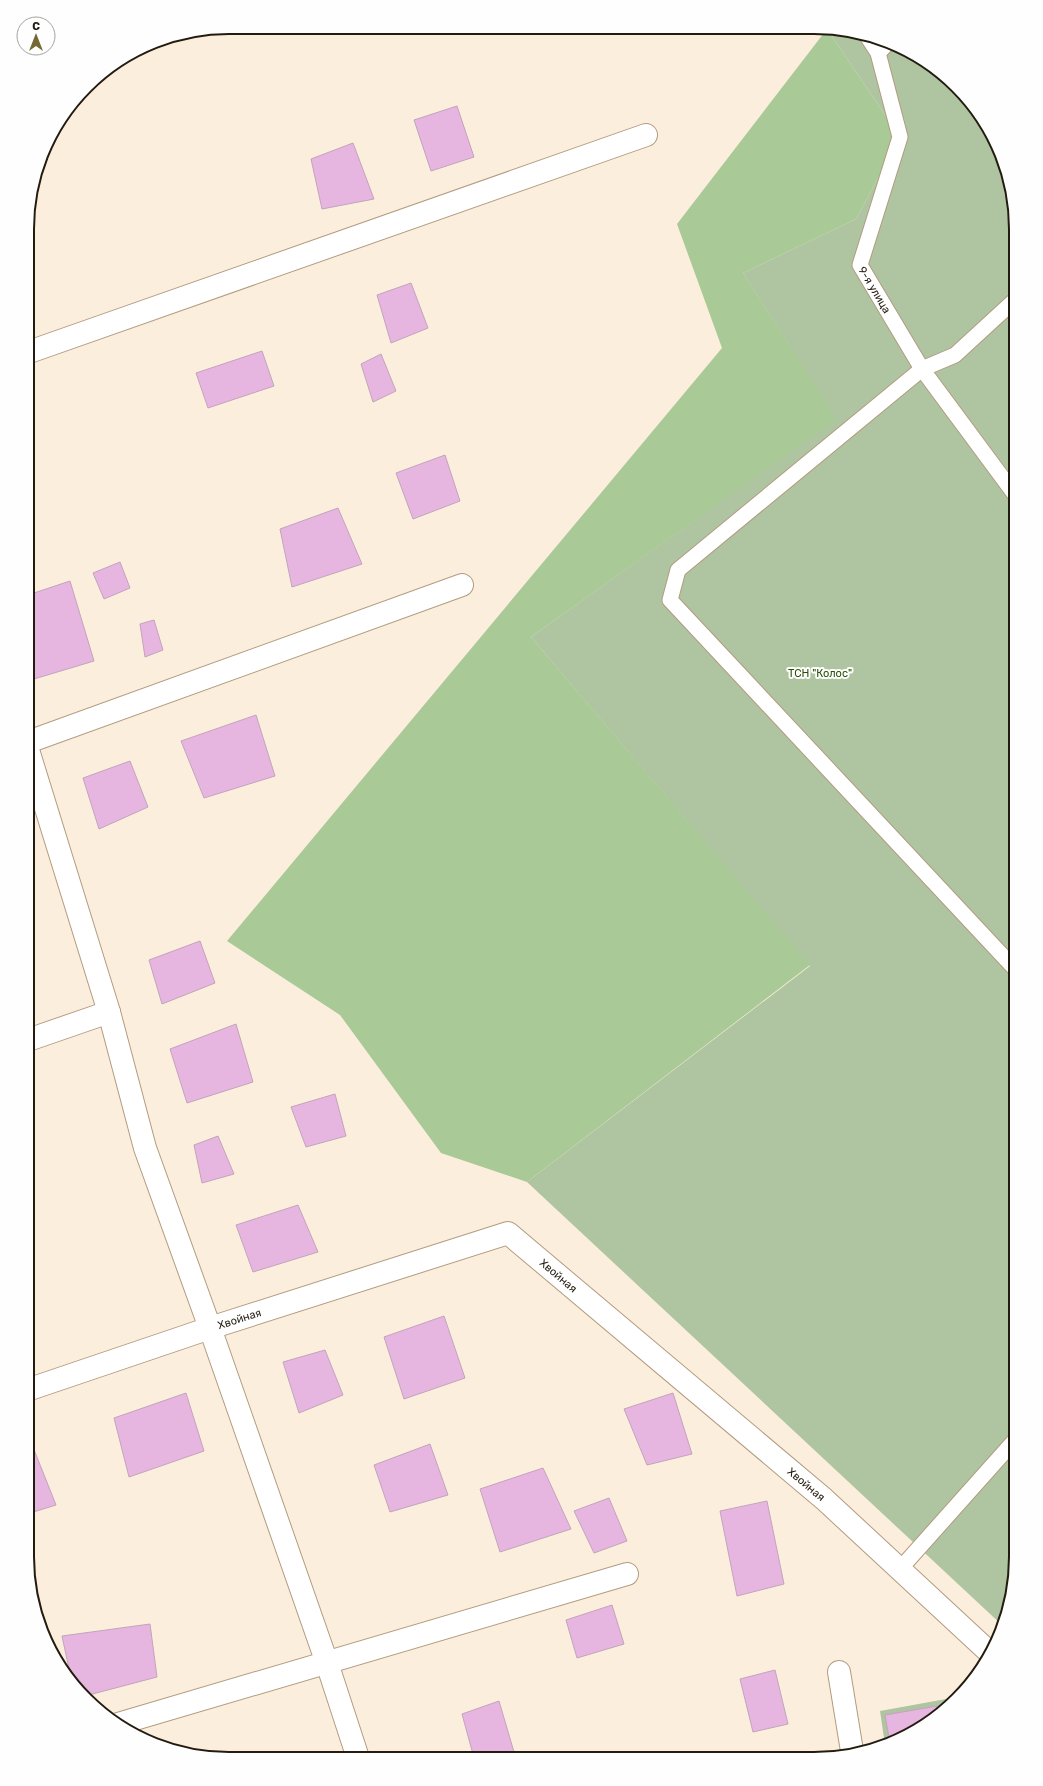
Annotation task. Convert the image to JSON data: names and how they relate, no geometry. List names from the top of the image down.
{
  "streets": {
    "street": ["Хвойная"],
    "lane": ["9-я улица"]
  },
  "parks": ["ТСН \"Колос\""],
  "north": "top"
}
